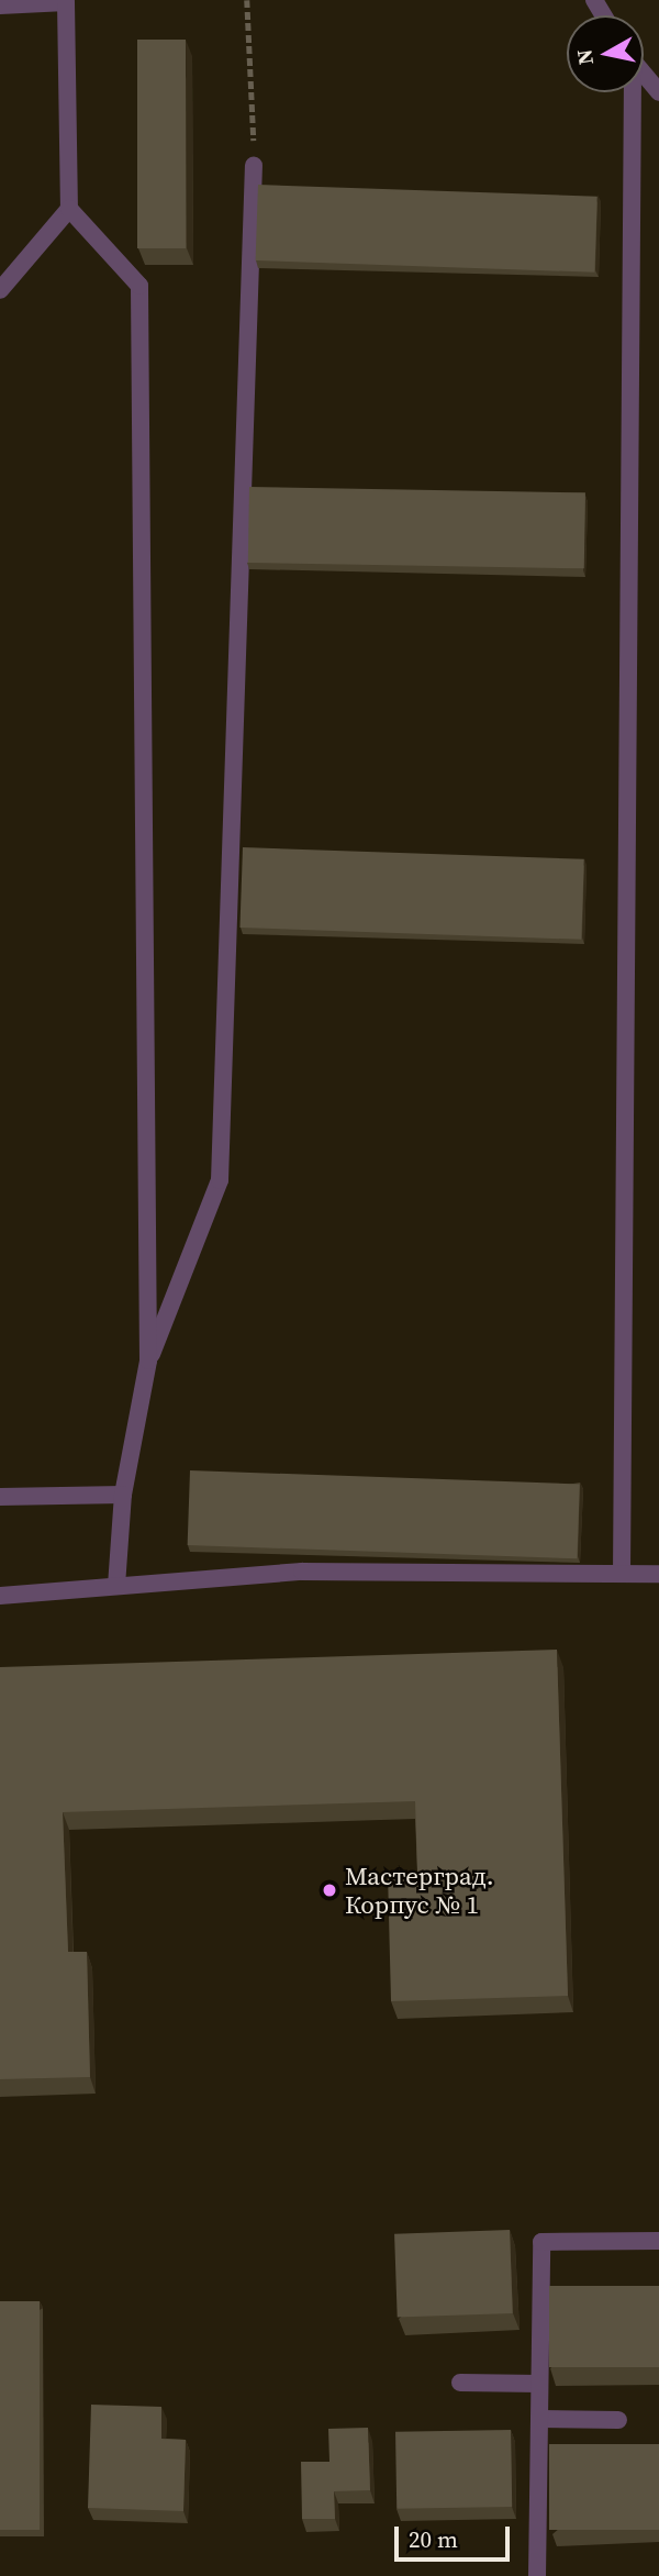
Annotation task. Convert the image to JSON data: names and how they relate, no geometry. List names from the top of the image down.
{
  "places": ["Мастерград. Корпус № 1"],
  "scale_bar": "20 m",
  "north": "left"
}
